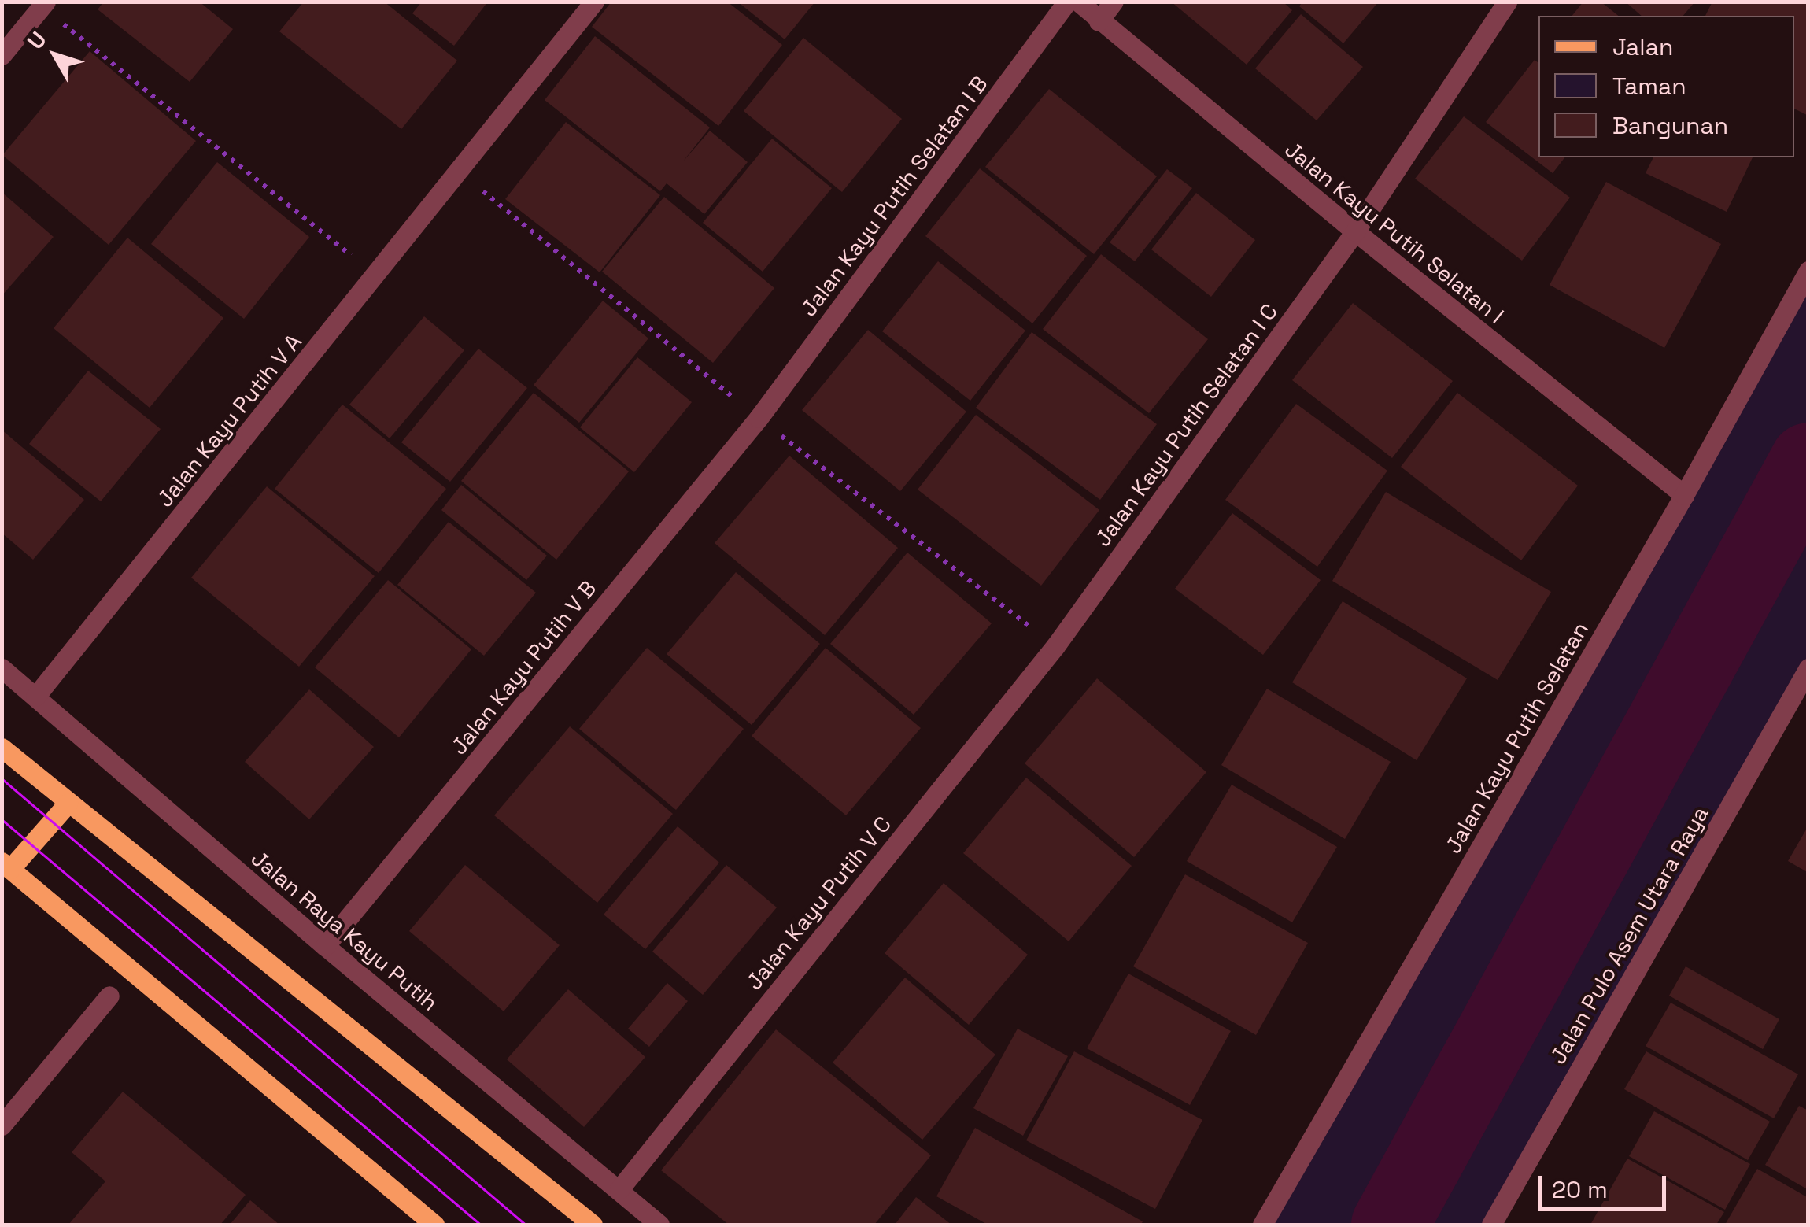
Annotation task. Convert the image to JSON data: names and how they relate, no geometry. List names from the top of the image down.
{
  "streets": {
    "street": [
      "Jalan Kayu Putih Selatan I B",
      "Jalan Kayu Putih Selatan I",
      "Jalan Kayu Putih V A",
      "Jalan Kayu Putih Selatan I C",
      "Jalan Kayu Putih V B",
      "Jalan Kayu Putih Selatan",
      "Jalan Kayu Putih V C",
      "Jalan Raya Kayu Putih",
      "Jalan Pulo Asem Utara Raya"
    ]
  },
  "crossings": [
    ["Jalan Kayu Putih Selatan I B", "Jalan Kayu Putih V B"],
    ["Jalan Kayu Putih Selatan I", "Jalan Kayu Putih Selatan I C"],
    ["Jalan Kayu Putih Selatan I", "Jalan Kayu Putih Selatan"],
    ["Jalan Kayu Putih V A", "Jalan Raya Kayu Putih"],
    ["Jalan Kayu Putih Selatan I C", "Jalan Kayu Putih V C"],
    ["Jalan Kayu Putih V B", "Jalan Raya Kayu Putih"],
    ["Jalan Kayu Putih V C", "Jalan Raya Kayu Putih"]
  ],
  "legend": ["Jalan", "Taman", "Bangunan"],
  "scale_bar": "20 m",
  "north": "top left"
}
